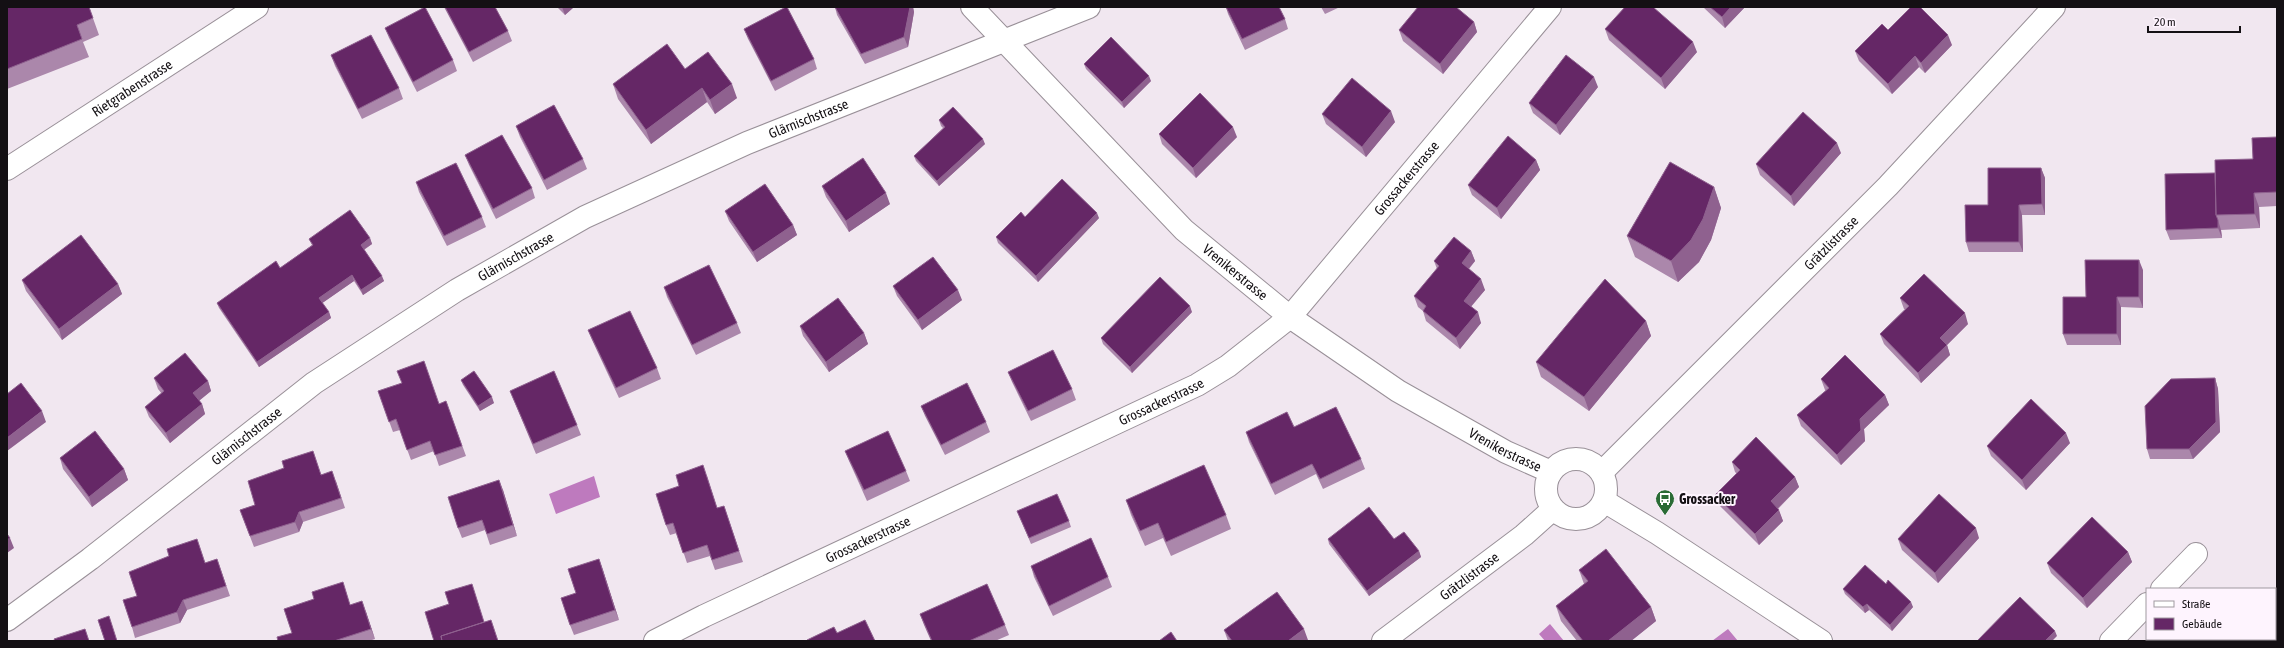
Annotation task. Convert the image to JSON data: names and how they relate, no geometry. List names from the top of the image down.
{
  "streets": {
    "street": [
      "Rietgrabenstrasse",
      "Glärnischstrasse",
      "Grossackerstrasse",
      "Grätzlistrasse",
      "Vrenikerstrasse"
    ]
  },
  "crossings": [
    ["Glärnischstrasse", "Vrenikerstrasse"],
    ["Grossackerstrasse", "Vrenikerstrasse"],
    ["Grätzlistrasse", "Vrenikerstrasse"]
  ],
  "places": {
    "bus stop": ["Grossacker"]
  },
  "legend": ["Straße", "Gebäude"],
  "scale_bar": "20 m"
}
